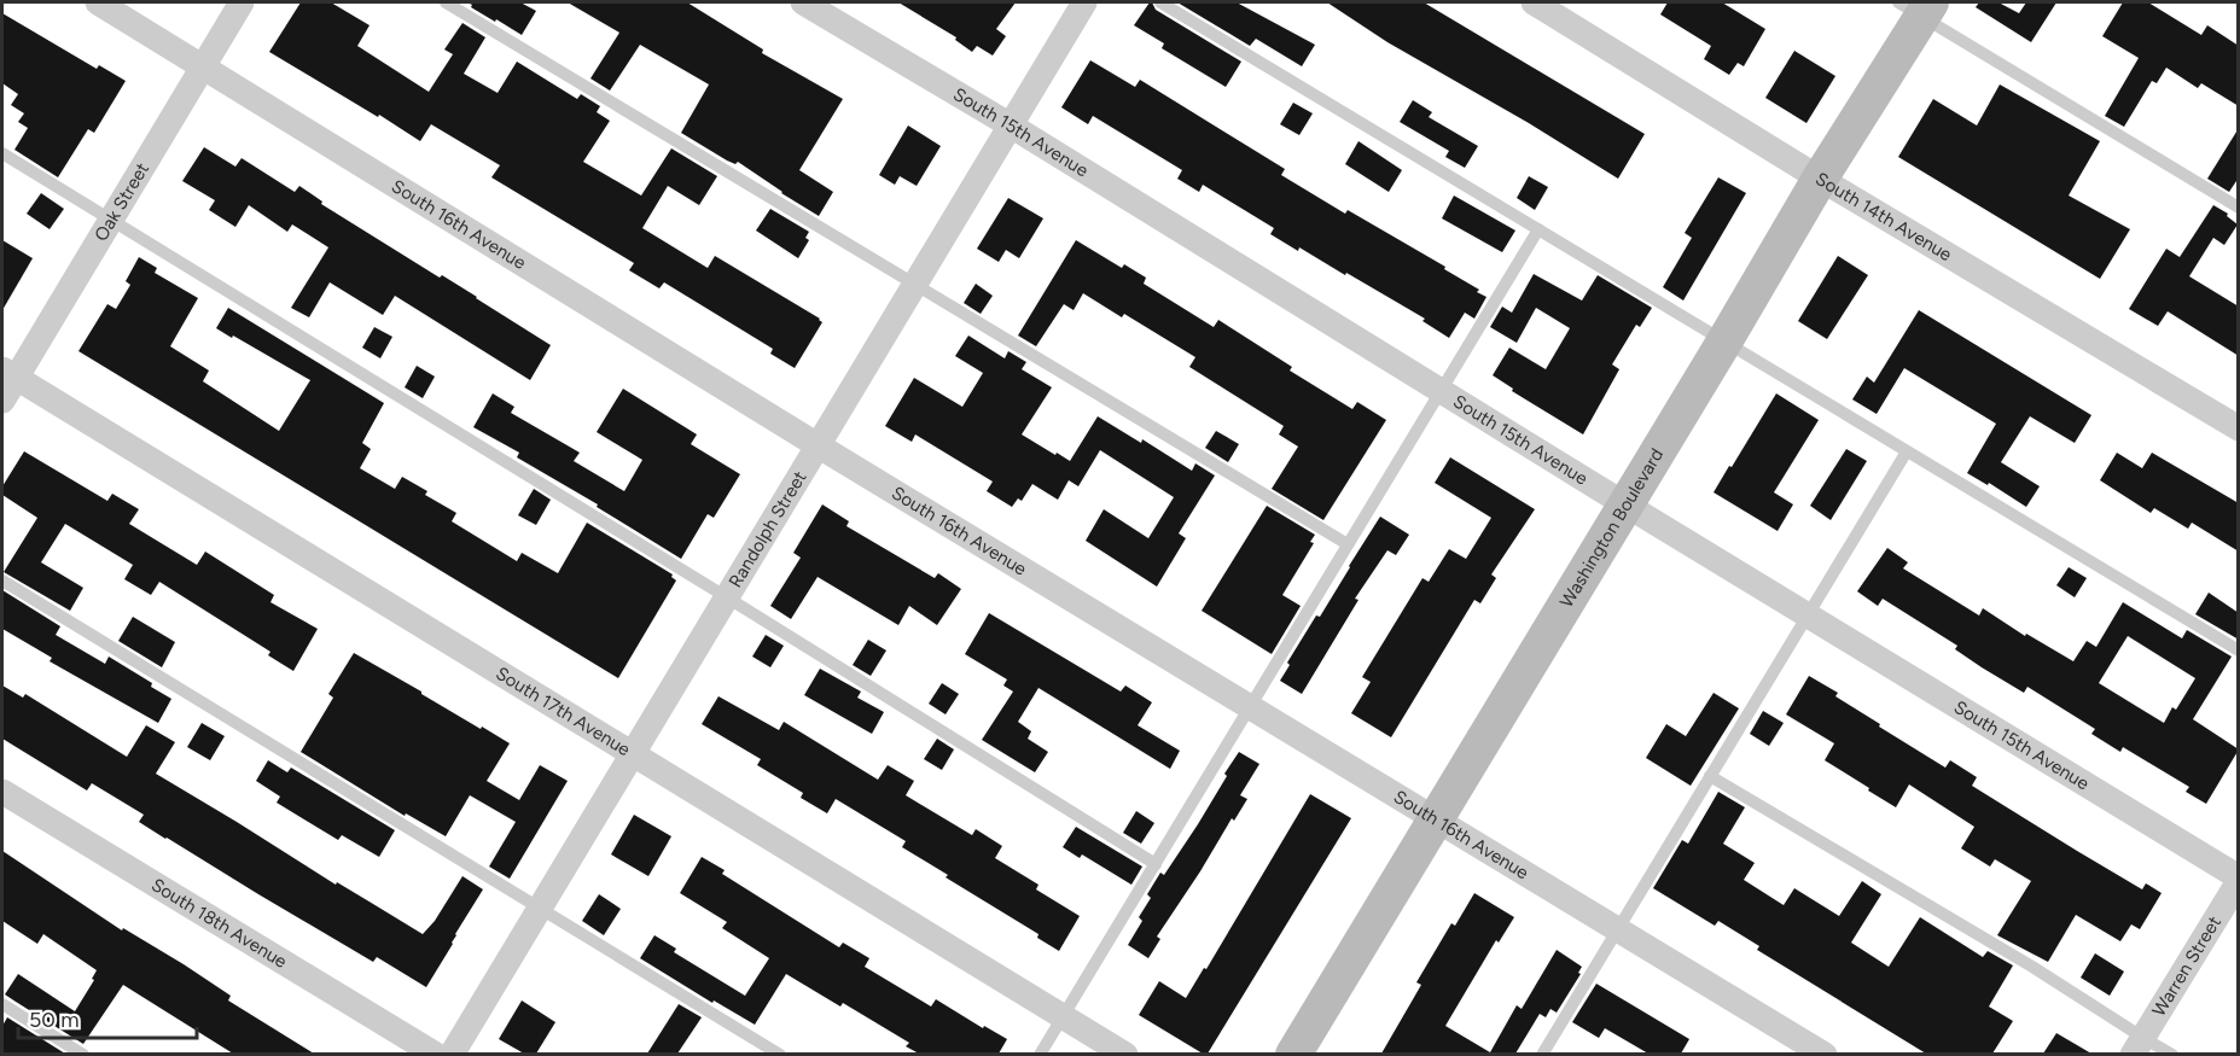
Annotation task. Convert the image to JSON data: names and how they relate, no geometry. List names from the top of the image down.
{
  "streets": {
    "street": [
      "South 15th Avenue",
      "Oak Street",
      "South 14th Avenue",
      "South 16th Avenue",
      "Randolph Street",
      "Washington Boulevard",
      "South 17th Avenue",
      "South 18th Avenue",
      "Warren Street"
    ]
  },
  "crossings": [
    ["South 15th Avenue", "Randolph Street"],
    ["South 15th Avenue", "Washington Boulevard"],
    ["South 15th Avenue", "Warren Street"],
    ["Oak Street", "South 16th Avenue"],
    ["Oak Street", "South 17th Avenue"],
    ["South 14th Avenue", "Washington Boulevard"],
    ["South 16th Avenue", "Randolph Street"],
    ["South 16th Avenue", "Washington Boulevard"],
    ["Randolph Street", "South 17th Avenue"]
  ],
  "scale_bar": "50 m"
}
